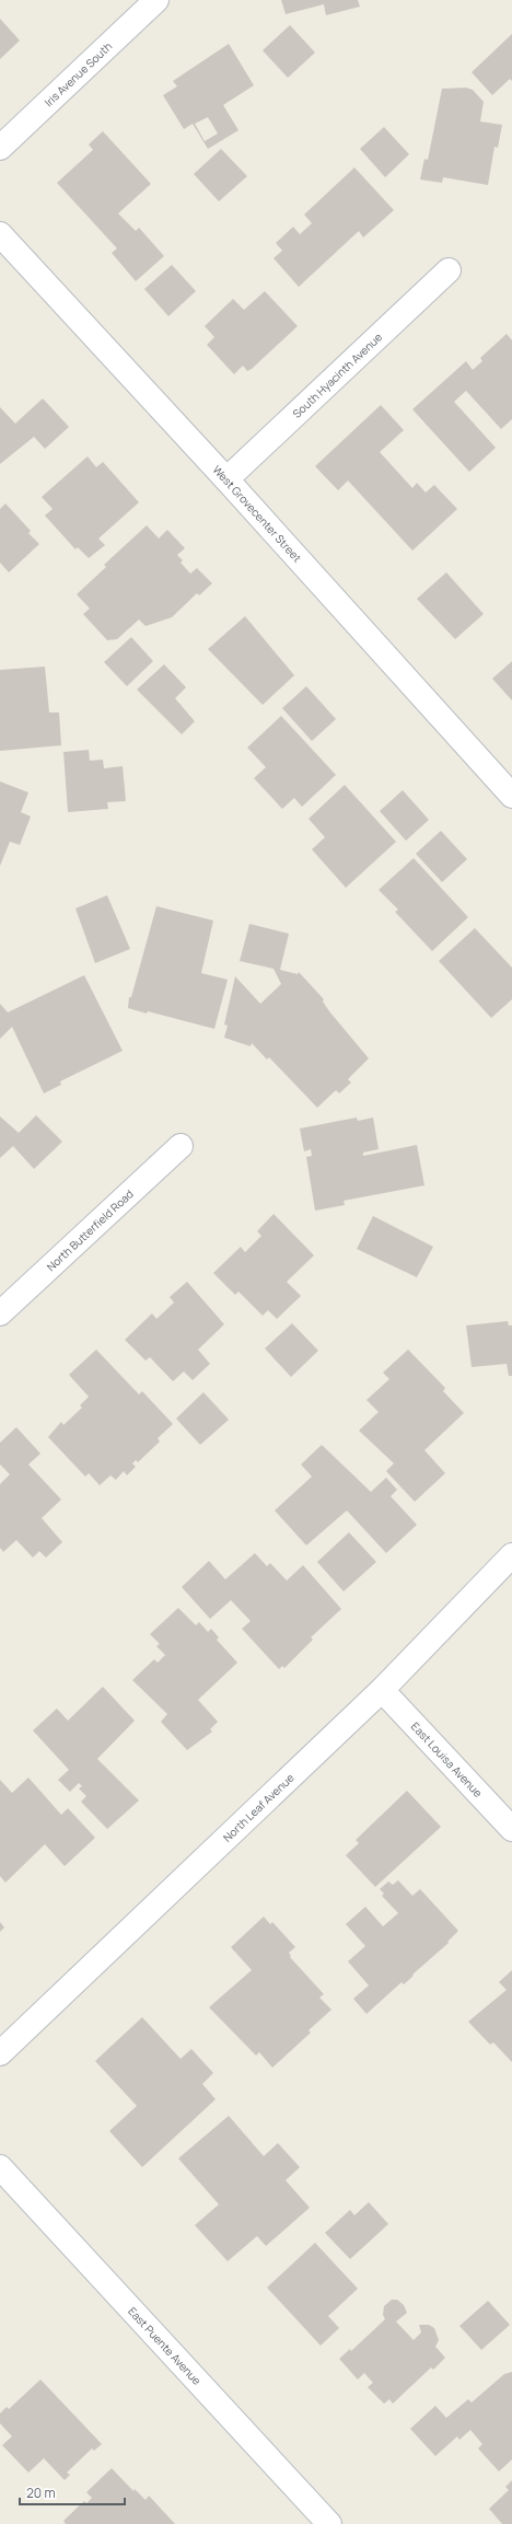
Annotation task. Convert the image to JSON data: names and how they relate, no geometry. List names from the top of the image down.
{
  "streets": {
    "street": [
      "Iris Avenue South",
      "South Hyacinth Avenue",
      "West Grovecenter Street",
      "North Butterfield Road",
      "East Louisa Avenue",
      "North Leaf Avenue",
      "East Puente Avenue"
    ]
  },
  "crossings": [
    ["South Hyacinth Avenue", "West Grovecenter Street"],
    ["East Louisa Avenue", "North Leaf Avenue"]
  ],
  "scale_bar": "20 m"
}
